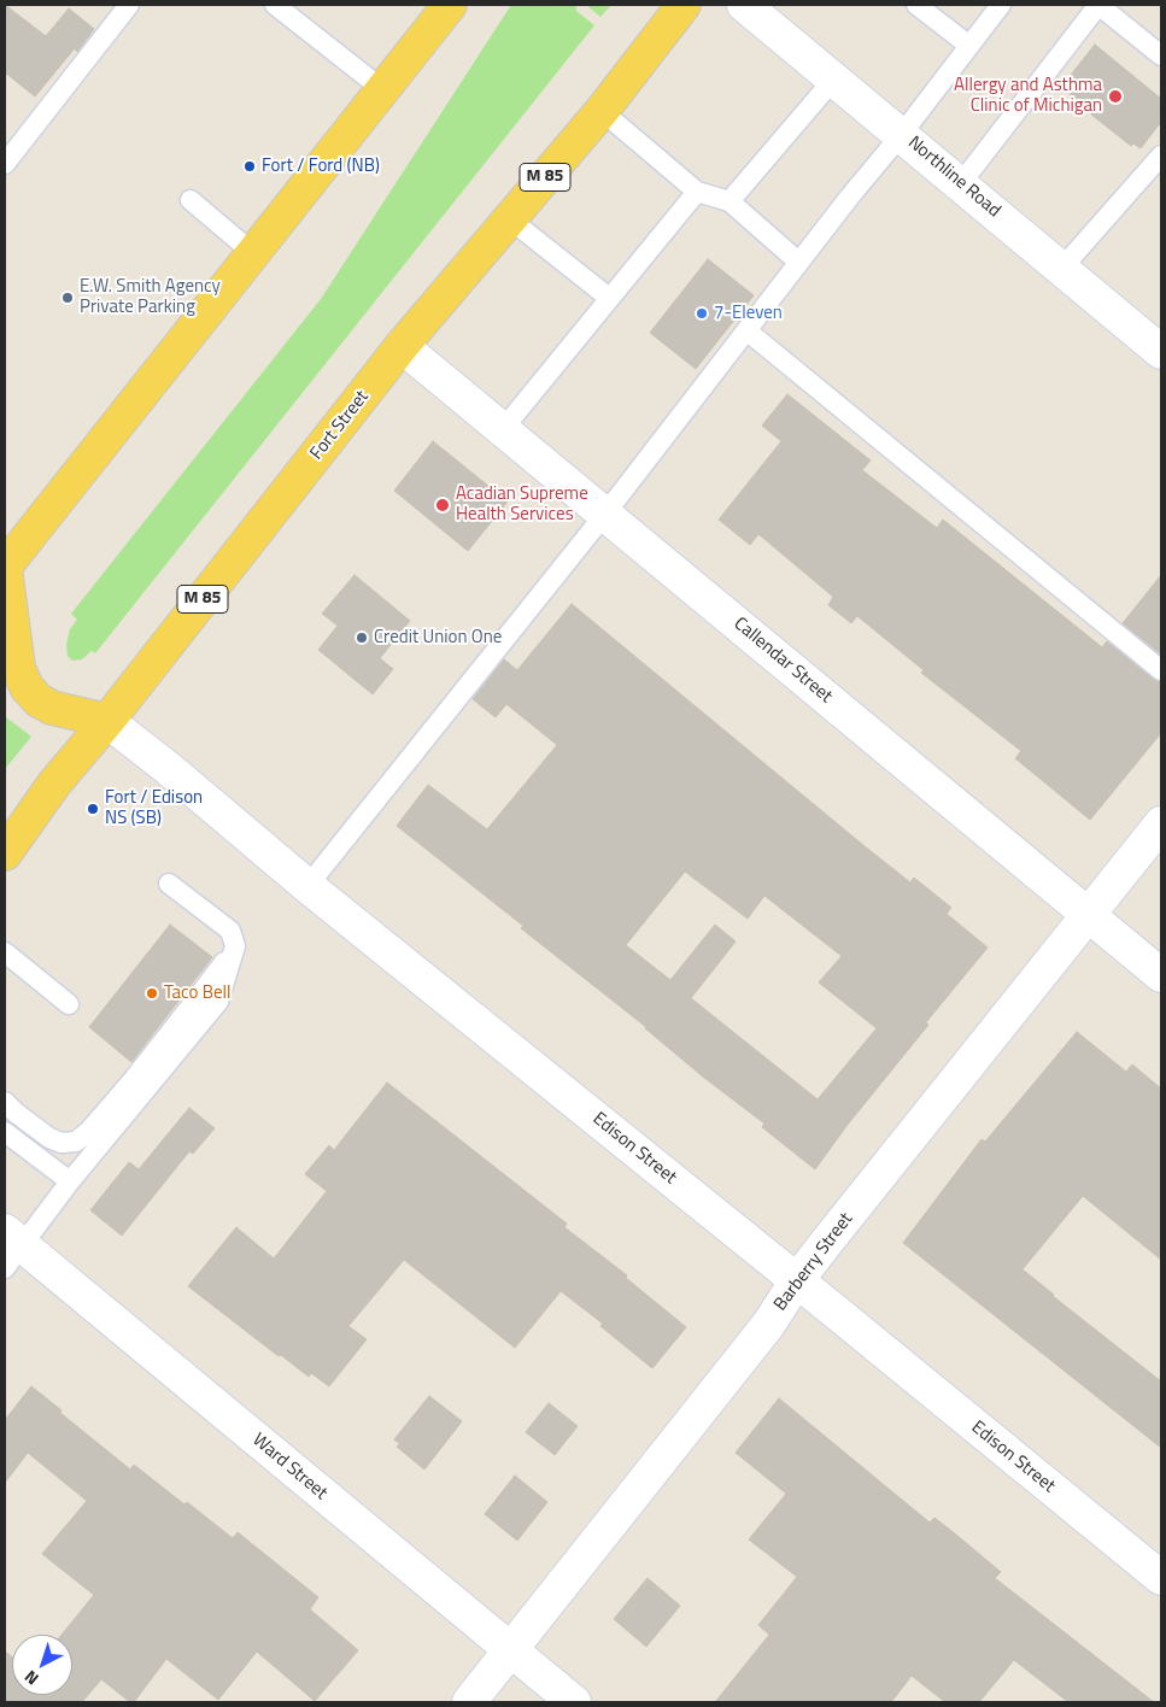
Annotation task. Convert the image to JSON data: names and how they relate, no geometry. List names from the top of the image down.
{
  "streets": {
    "main road": ["M 85", "Fort Street"],
    "street": [
      "Northline Road",
      "Callendar Street",
      "Edison Street",
      "Barberry Street",
      "Ward Street"
    ]
  },
  "crossings": [
    ["Fort Street", "Callendar Street"],
    ["Fort Street", "Edison Street"],
    ["Callendar Street", "Barberry Street"],
    ["Edison Street", "Barberry Street"],
    ["Barberry Street", "Ward Street"]
  ],
  "places": [
    "Allergy and Asthma Clinic of Michigan",
    "Fort / Ford (NB)",
    "E.W. Smith Agency Private Parking",
    "7-Eleven",
    "Acadian Supreme Health Services",
    "Credit Union One",
    "Fort / Edison NS (SB)",
    "Taco Bell"
  ],
  "north": "bottom left"
}
